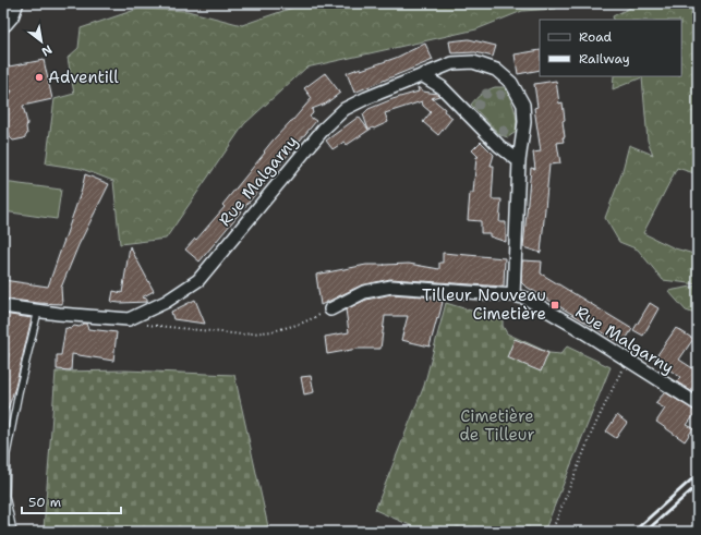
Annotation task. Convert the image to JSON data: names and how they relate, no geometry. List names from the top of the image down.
{
  "streets": {
    "street": ["Rue Malgarny"]
  },
  "parks": ["Cimetière de Tilleur"],
  "places": {
    "other": ["Adventill"],
    "transit": ["Tilleur Nouveau Cimetière"]
  },
  "legend": ["Road", "Railway"],
  "scale_bar": "50 m",
  "north": "bottom right"
}
